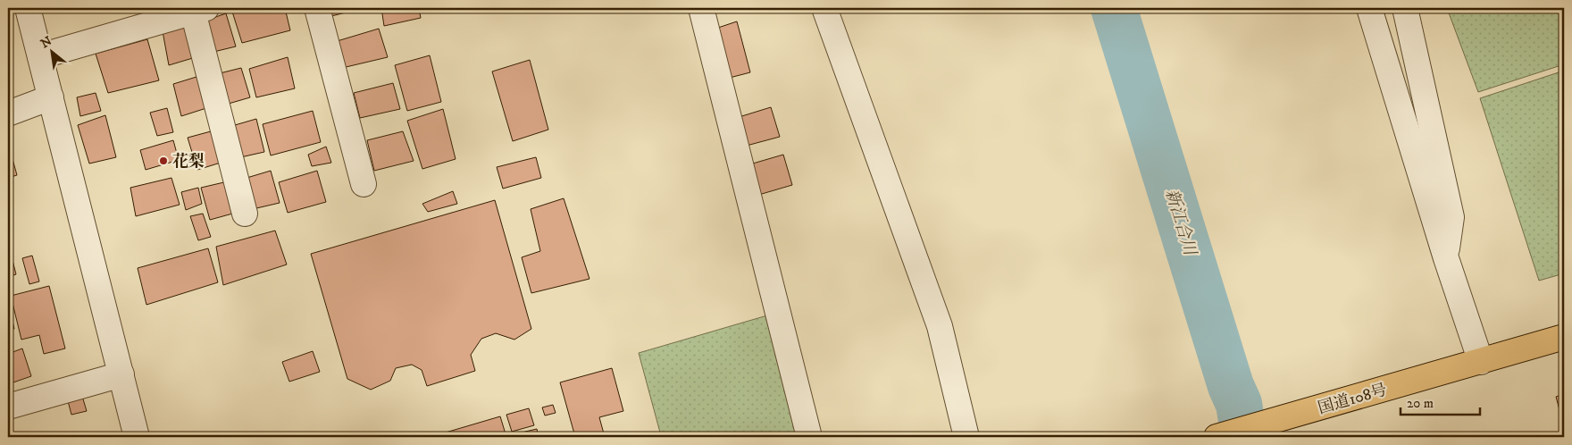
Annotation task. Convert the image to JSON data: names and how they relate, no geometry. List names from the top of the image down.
{
  "streets": {
    "highway": ["国道108号"]
  },
  "water": ["新江合川"],
  "places": ["花梨"],
  "scale_bar": "20 m",
  "north": "top left"
}
